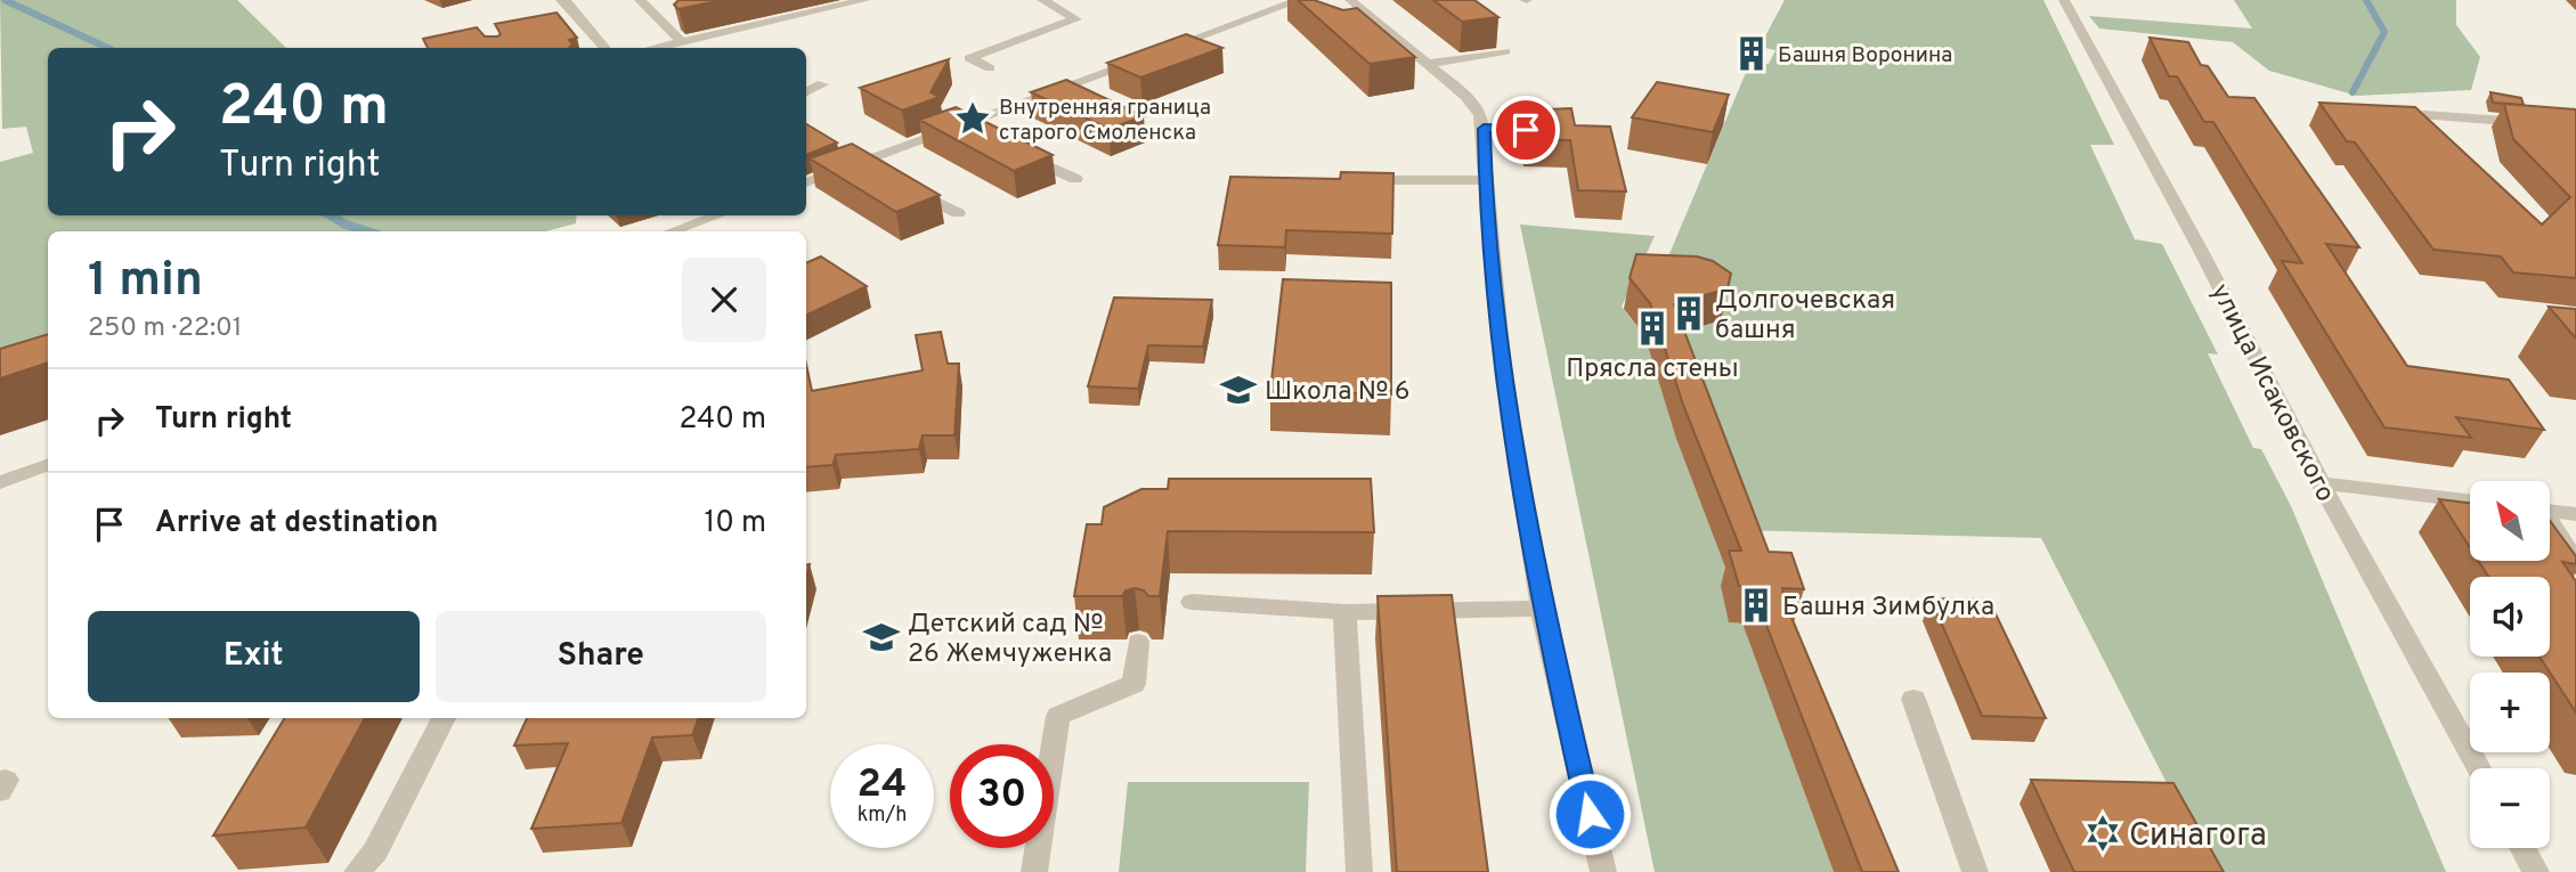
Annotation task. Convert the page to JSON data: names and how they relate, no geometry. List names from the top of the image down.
{
  "streets": {
    "street": ["улица Исаковского"]
  },
  "places": {
    "building": [
      "Башня Воронина",
      "Долгочевская башня",
      "Прясла стены",
      "Башня Зимбулка"
    ],
    "place": ["Внутренняя граница старого Смоленска"],
    "school or university": ["Школа № 6", "Детский сад № 26 Жемчуженка"],
    "synagogue": ["Синагога"]
  },
  "north": "top left",
  "page": {
    "turn": ["240 m", "Turn right"],
    "heading": ["1 min", "250 m · 22:01"],
    "list": [
      {
        "name": "Turn right",
        "value": "240 m"
      },
      {
        "name": "Arrive at destination",
        "value": "10 m"
      }
    ],
    "map_buttons": ["+", "−"],
    "buttons": ["Exit", "Share"],
    "speed": "24 km/h",
    "limit": "30"
  }
}
